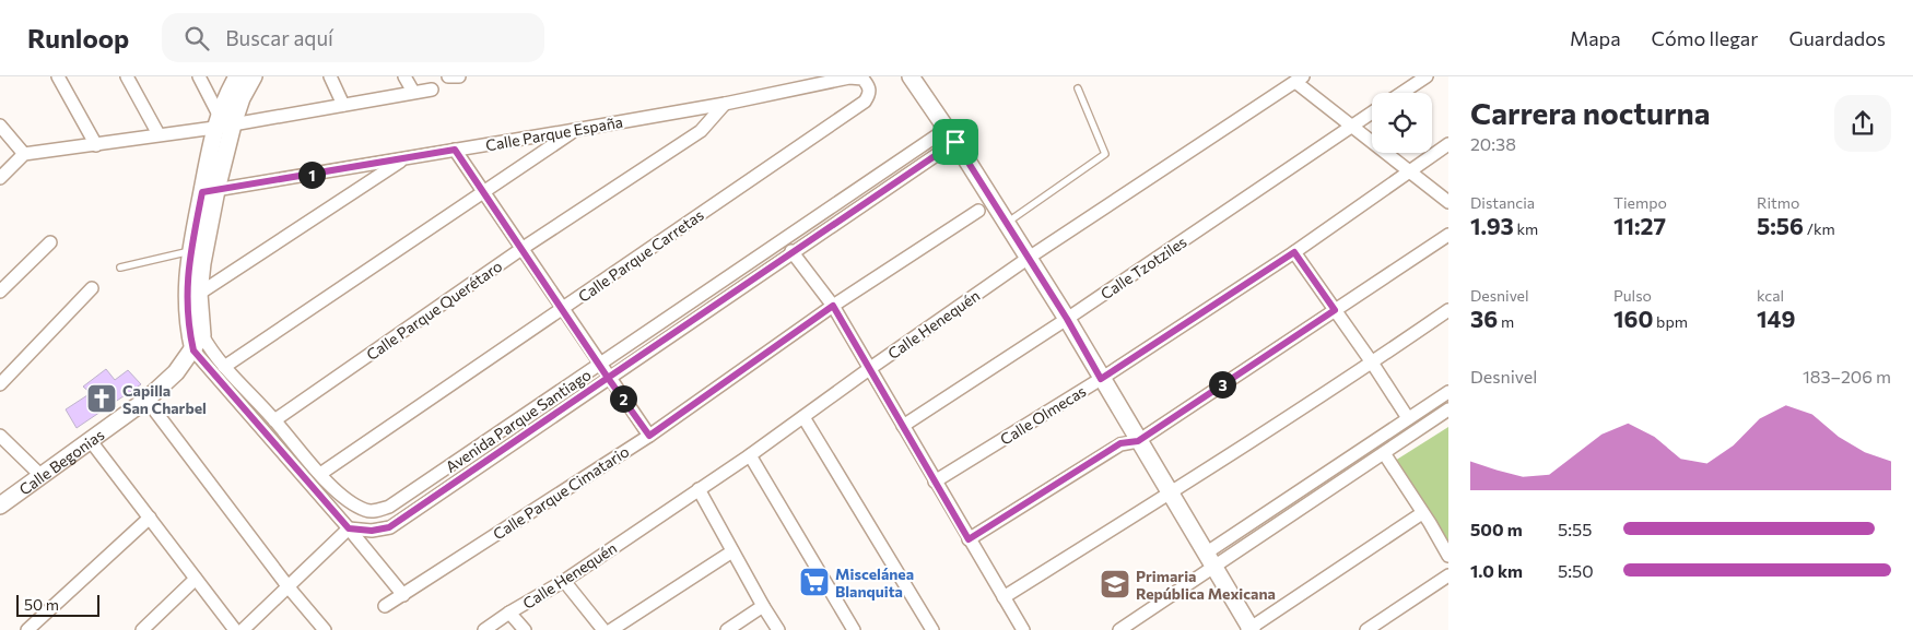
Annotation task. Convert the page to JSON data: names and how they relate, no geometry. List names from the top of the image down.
{
  "streets": {
    "street": [
      "Calle Parque España",
      "Calle Parque Carretas",
      "Calle Tzotziles",
      "Calle Parque Querétaro",
      "Calle Henequén",
      "Calle Olmecas",
      "Avenida Parque Santiago",
      "Calle Begonias",
      "Calle Parque Cimatario"
    ]
  },
  "crossings": [
    ["Calle Parque España", "Calle Parque Carretas"],
    ["Calle Parque España", "Calle Parque Querétaro"],
    ["Calle Parque Carretas", "Avenida Parque Santiago"],
    ["Calle Parque Querétaro", "Avenida Parque Santiago"],
    ["Avenida Parque Santiago", "Calle Begonias"]
  ],
  "places": {
    "church": ["Capilla San Charbel"],
    "supermarket": ["Miscelánea Blanquita"],
    "school or university": ["Primaria República Mexicana"]
  },
  "scale_bar": "50 m",
  "page": {
    "header": "Runloop",
    "search": "Buscar aquí",
    "nav": ["Mapa", "Cómo llegar", "Guardados"],
    "heading": ["Carrera nocturna", "20:38"],
    "pins": ["1", "3", "2"],
    "stats": [
      ["Distancia", "1.93 km"],
      ["Tiempo", "11:27"],
      ["Ritmo", "5:56 /km"],
      ["Desnivel", "36 m"],
      ["Pulso", "160 bpm"],
      ["kcal", "149"]
    ],
    "chart": ["Desnivel", "183–206 m"],
    "list": [
      {
        "name": "500 m",
        "note": "5:55"
      },
      {
        "name": "1.0 km",
        "note": "5:50"
      }
    ],
    "scale": "50 m"
  }
}
